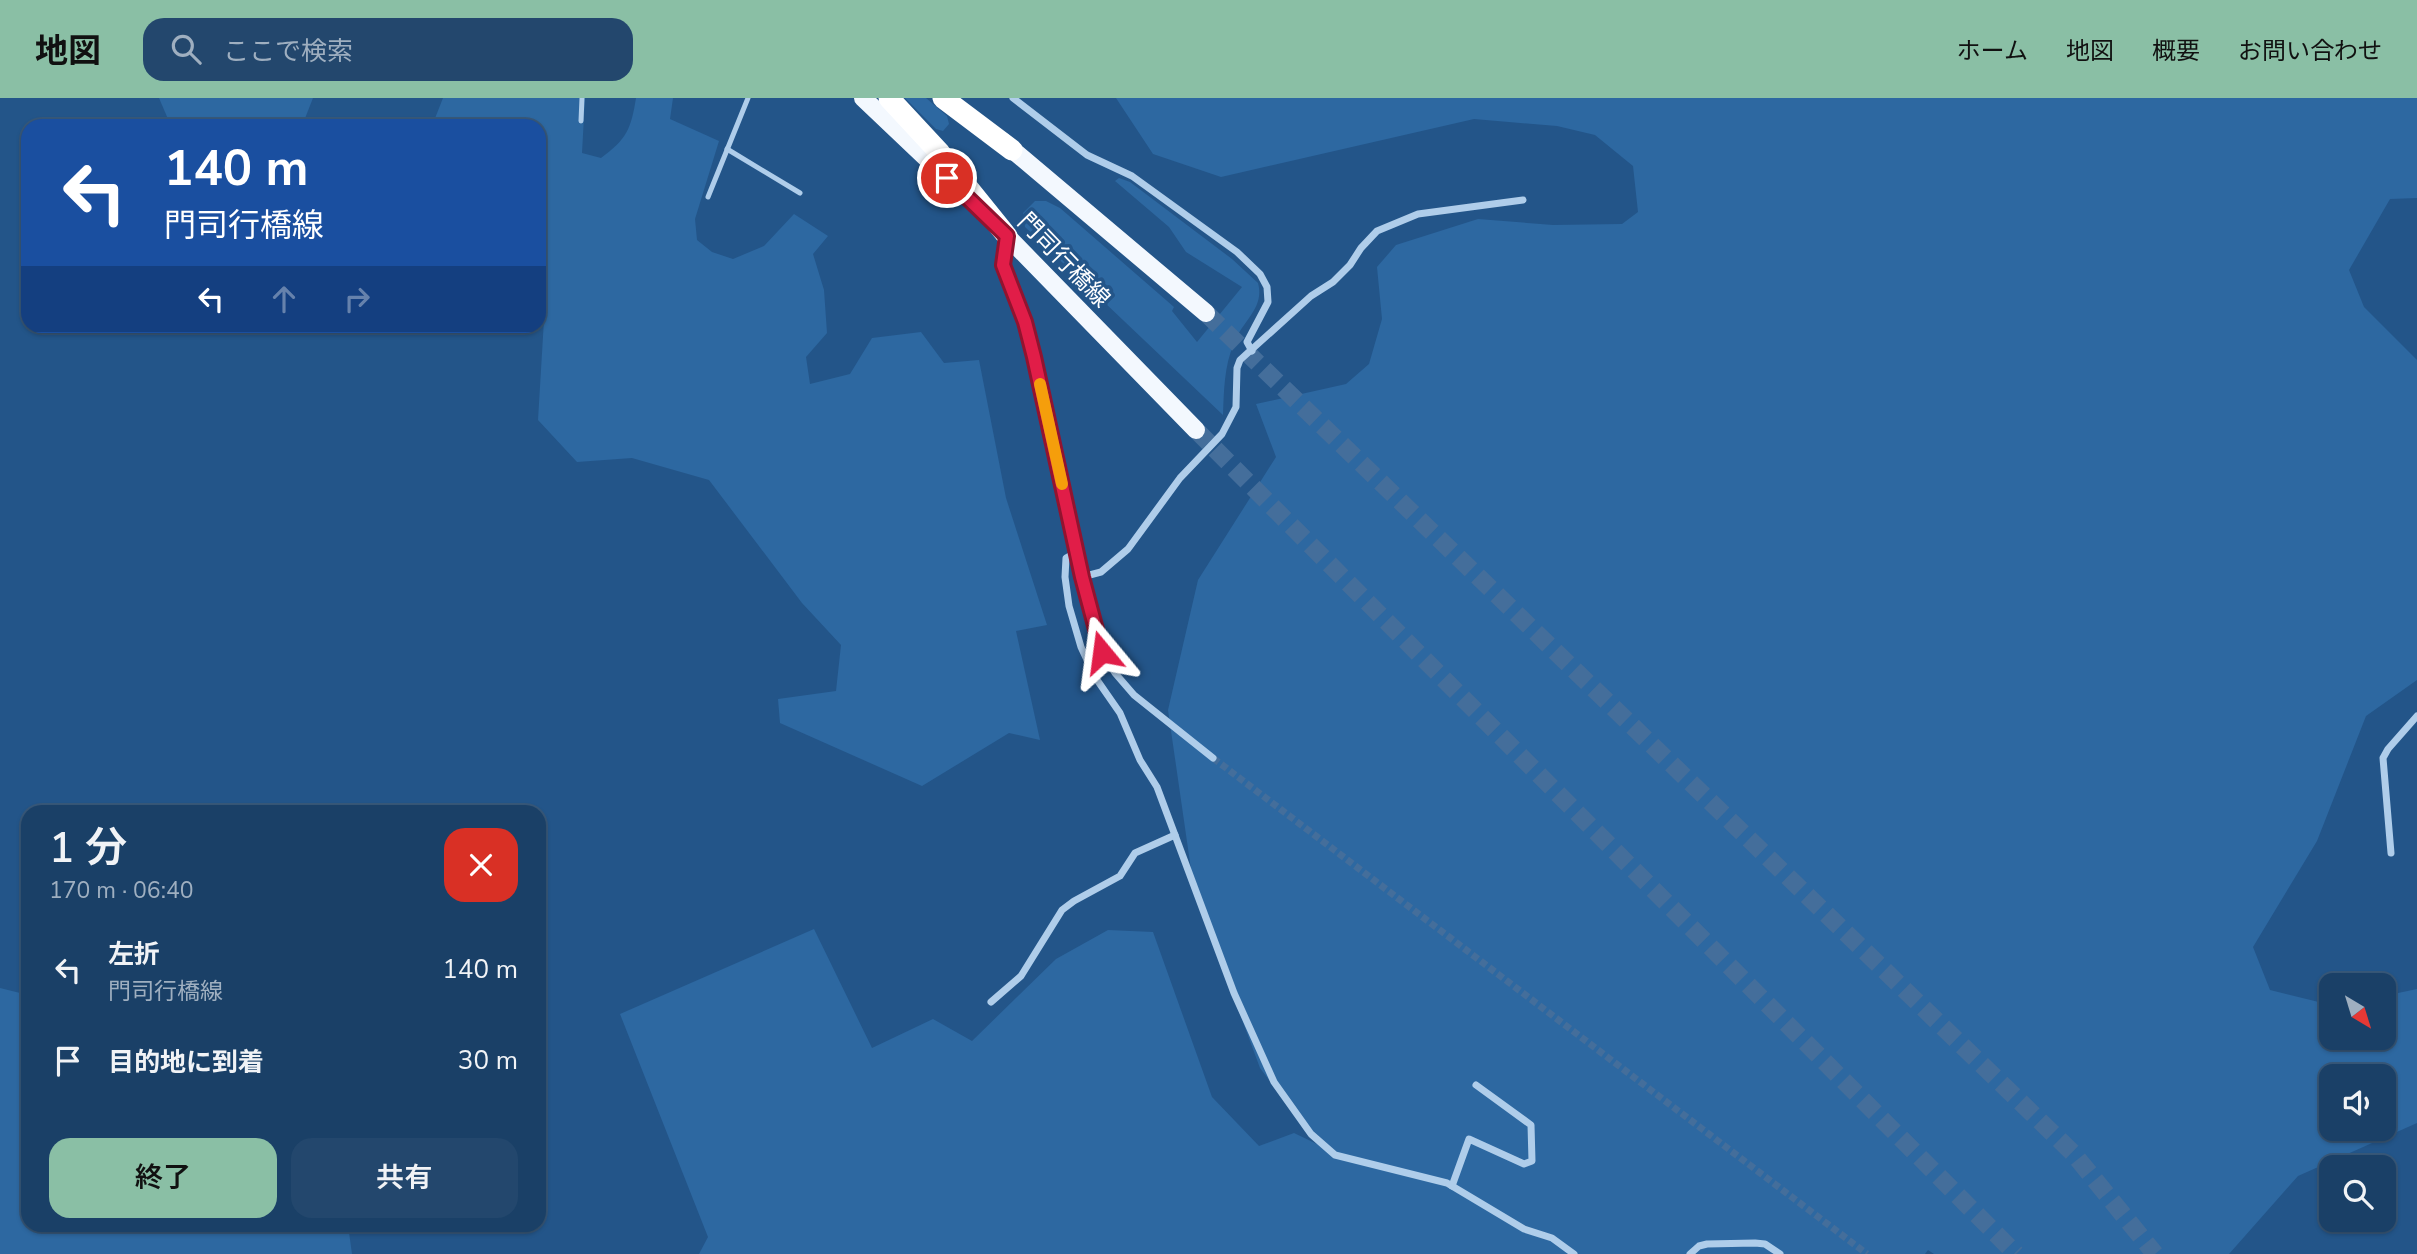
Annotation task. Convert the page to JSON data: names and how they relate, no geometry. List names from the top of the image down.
{
  "streets": {
    "main road": ["門司行橋線"]
  },
  "north": "bottom right",
  "page": {
    "header": "地図",
    "search": "ここで検索",
    "nav": [
      "ホーム",
      "地図",
      "概要",
      "お問い合わせ"
    ],
    "turn": ["140 m", "門司行橋線"],
    "heading": ["1 分", "170 m · 06:40"],
    "list": [
      {
        "name": "左折",
        "note": "門司行橋線",
        "value": "140 m"
      },
      {
        "name": "目的地に到着",
        "value": "30 m"
      }
    ],
    "buttons": ["終了", "共有"]
  }
}
